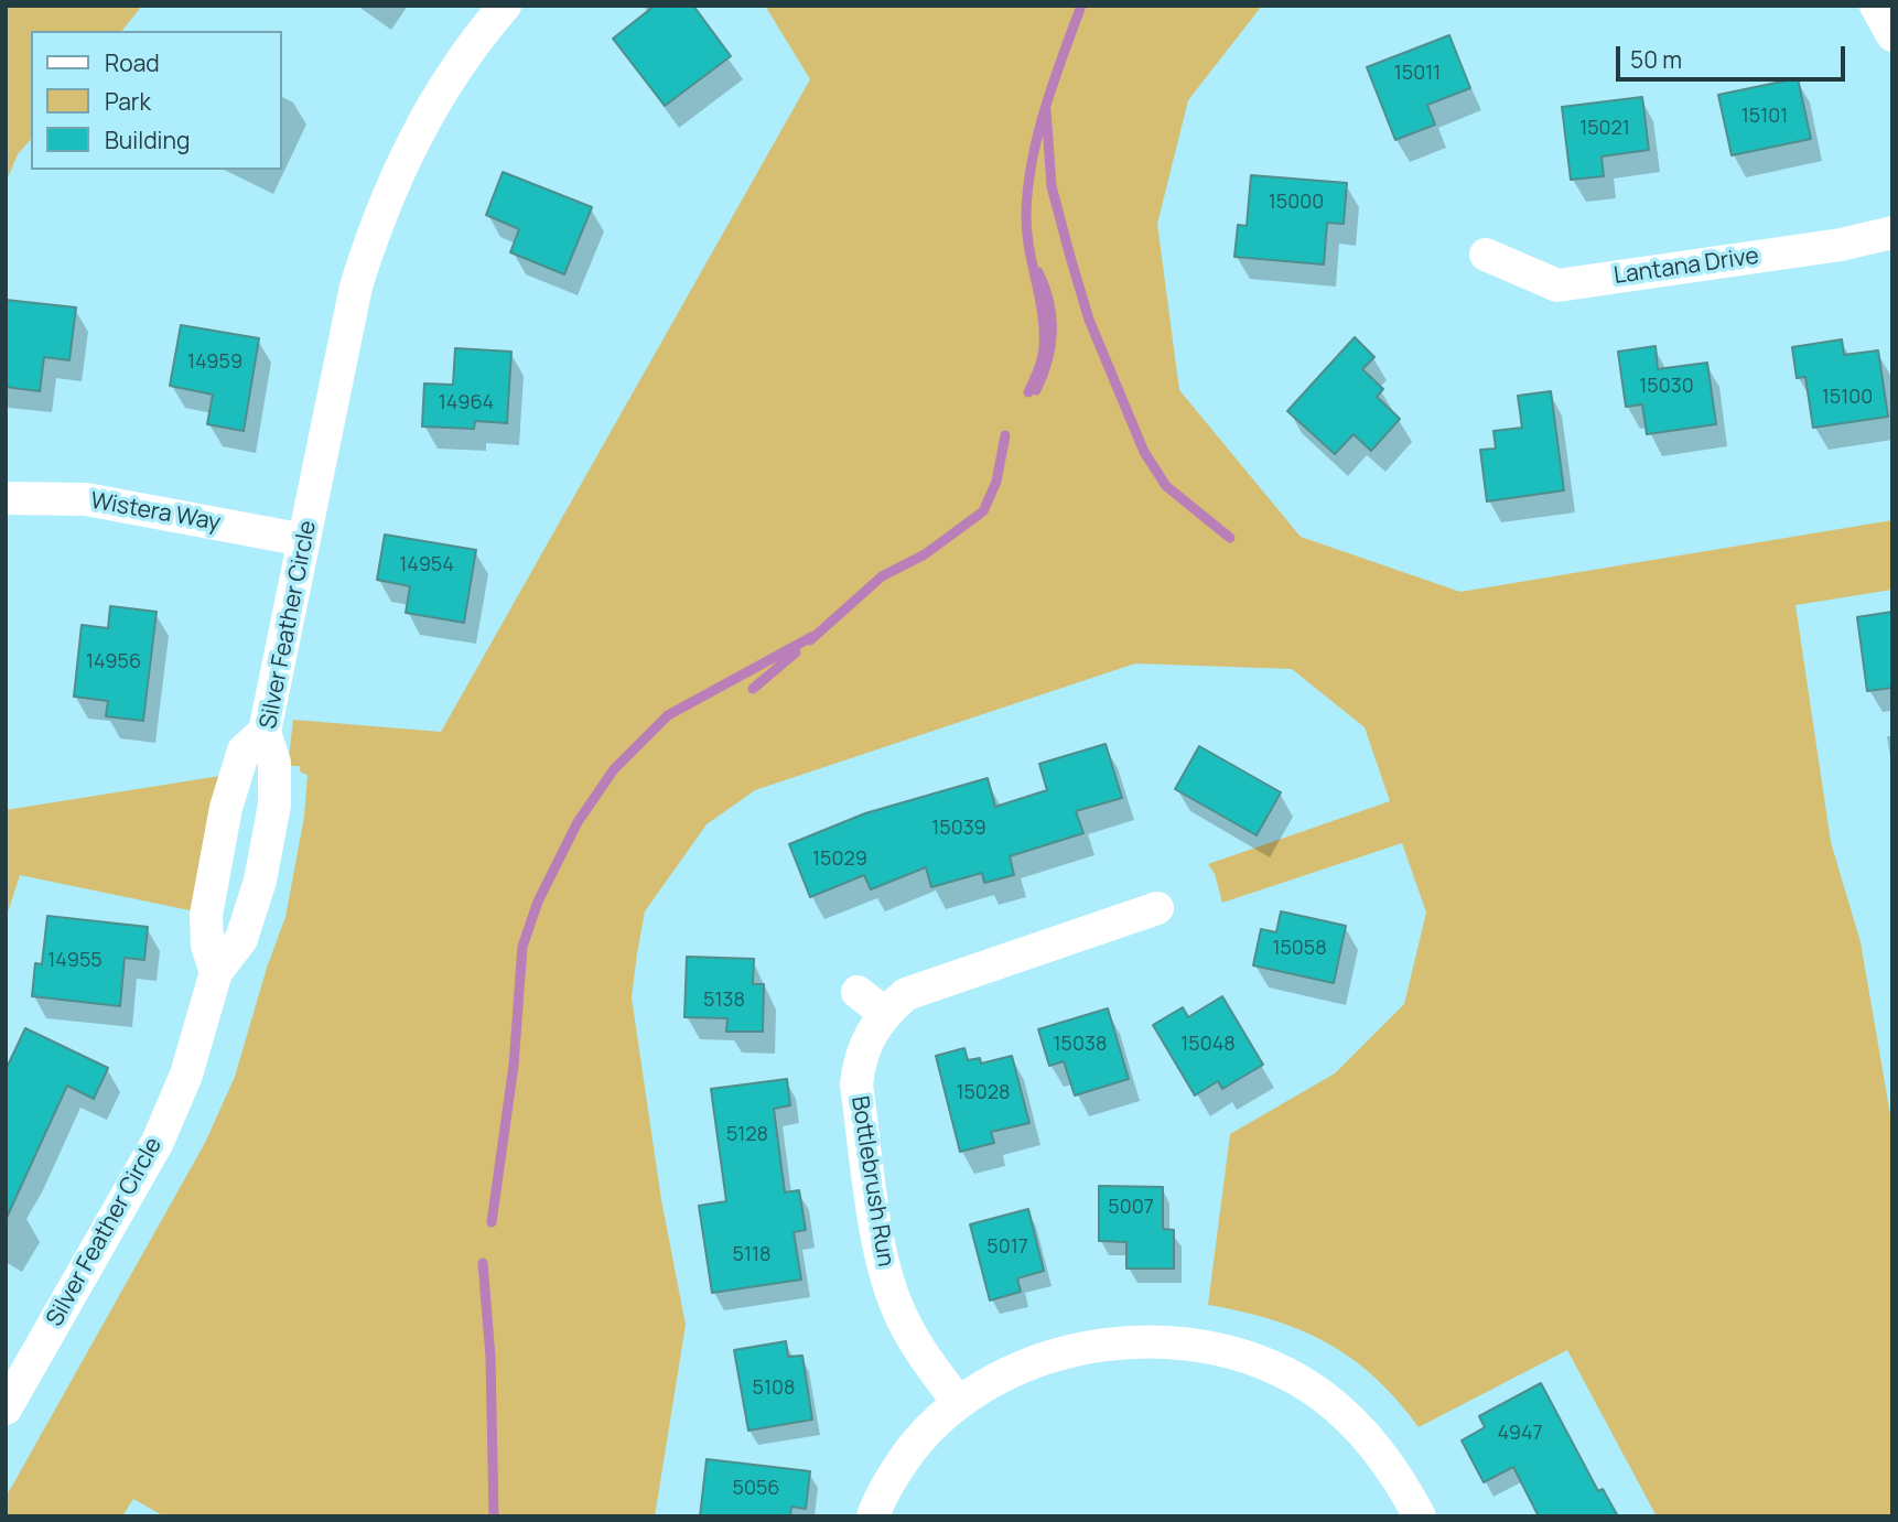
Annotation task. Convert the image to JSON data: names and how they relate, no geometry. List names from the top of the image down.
{
  "streets": {
    "street": [
      "Lantana Drive",
      "Wistera Way",
      "Silver Feather Circle",
      "Bottlebrush Run"
    ]
  },
  "crossings": [
    ["Wistera Way", "Silver Feather Circle"]
  ],
  "house_numbers": [
    "15011",
    "15101",
    "15021",
    "15000",
    "14959",
    "15030",
    "15100",
    "14964",
    "14954",
    "14956",
    "15039",
    "15029",
    "15058",
    "14955",
    "5138",
    "15038",
    "15048",
    "15028",
    "5128",
    "5007",
    "5017",
    "5118",
    "5108",
    "4947",
    "5056"
  ],
  "legend": ["Road", "Park", "Building"],
  "scale_bar": "50 m"
}
